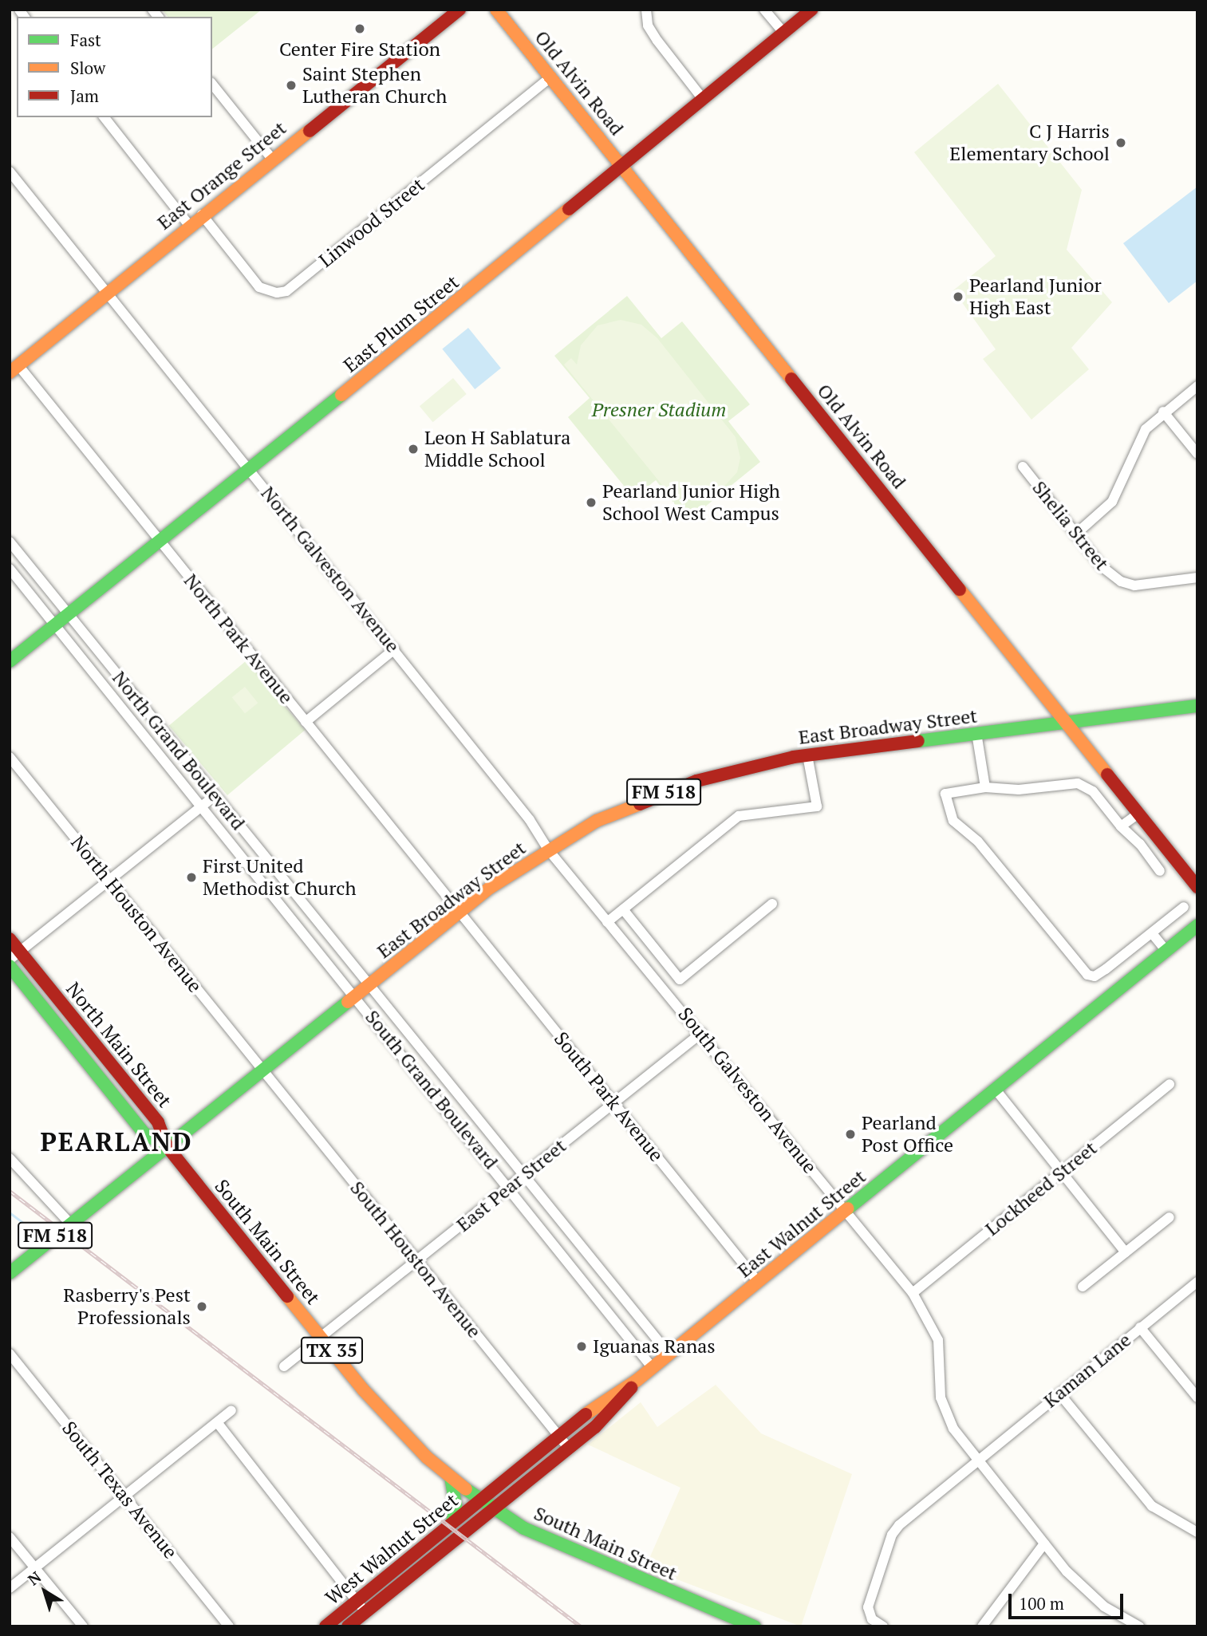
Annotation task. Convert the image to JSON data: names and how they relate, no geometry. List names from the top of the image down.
{
  "streets": {
    "street": [
      "Old Alvin Road",
      "East Orange Street",
      "Linwood Street",
      "East Plum Street",
      "Shelia Street",
      "North Galveston Avenue",
      "North Park Avenue",
      "East Broadway Street",
      "North Grand Boulevard",
      "FM 518",
      "North Houston Avenue",
      "North Main Street",
      "South Grand Boulevard",
      "South Galveston Avenue",
      "South Park Avenue",
      "East Pear Street",
      "Lockheed Street",
      "East Walnut Street",
      "South Main Street",
      "South Houston Avenue",
      "TX 35",
      "Kaman Lane",
      "South Texas Avenue",
      "West Walnut Street"
    ]
  },
  "crossings": [
    ["Old Alvin Road", "Linwood Street"],
    ["Old Alvin Road", "East Plum Street"],
    ["Old Alvin Road", "East Broadway Street"],
    ["East Orange Street", "Linwood Street"],
    ["East Orange Street", "North Galveston Avenue"],
    ["East Orange Street", "North Park Avenue"],
    ["East Plum Street", "North Galveston Avenue"],
    ["East Plum Street", "North Park Avenue"],
    ["East Plum Street", "North Grand Boulevard"],
    ["North Galveston Avenue", "East Broadway Street"],
    ["North Galveston Avenue", "South Galveston Avenue"],
    ["North Park Avenue", "East Broadway Street"],
    ["North Park Avenue", "South Park Avenue"],
    ["East Broadway Street", "North Grand Boulevard"],
    ["East Broadway Street", "FM 518"],
    ["East Broadway Street", "North Houston Avenue"],
    ["East Broadway Street", "North Main Street"],
    ["East Broadway Street", "South Grand Boulevard"],
    ["East Broadway Street", "South Galveston Avenue"],
    ["East Broadway Street", "South Park Avenue"],
    ["East Broadway Street", "South Main Street"],
    ["East Broadway Street", "South Houston Avenue"],
    ["North Grand Boulevard", "South Grand Boulevard"],
    ["FM 518", "North Main Street"],
    ["FM 518", "South Main Street"],
    ["North Houston Avenue", "South Houston Avenue"],
    ["North Main Street", "South Main Street"],
    ["South Grand Boulevard", "East Pear Street"],
    ["South Grand Boulevard", "East Walnut Street"],
    ["South Galveston Avenue", "East Pear Street"],
    ["South Galveston Avenue", "Lockheed Street"],
    ["South Galveston Avenue", "East Walnut Street"],
    ["South Galveston Avenue", "Kaman Lane"],
    ["South Park Avenue", "East Pear Street"],
    ["South Park Avenue", "East Walnut Street"],
    ["East Pear Street", "South Main Street"],
    ["East Pear Street", "South Houston Avenue"],
    ["East Walnut Street", "South Main Street"],
    ["East Walnut Street", "South Houston Avenue"],
    ["East Walnut Street", "West Walnut Street"],
    ["South Main Street", "West Walnut Street"]
  ],
  "districts": ["PEARLAND"],
  "parks": ["Presner Stadium"],
  "places": [
    "Center Fire Station",
    "Saint Stephen Lutheran Church",
    "C J Harris Elementary School",
    "Pearland Junior High East",
    "Leon H Sablatura Middle School",
    "Pearland Junior High School West Campus",
    "First United Methodist Church",
    "Pearland Post Office",
    "Rasberry's Pest Professionals",
    "Iguanas Ranas"
  ],
  "legend": ["Fast", "Slow", "Jam"],
  "scale_bar": "100 m",
  "north": "top left"
}
